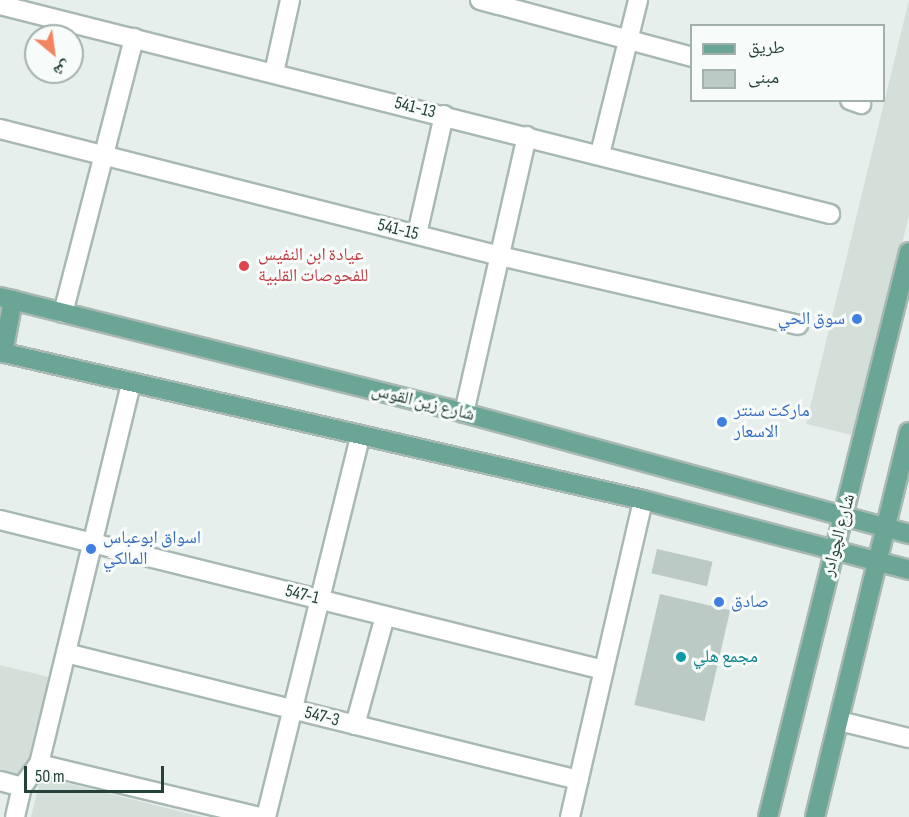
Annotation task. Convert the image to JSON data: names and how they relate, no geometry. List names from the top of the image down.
{
  "streets": {
    "main road": ["شارع زين القوس", "شارع الچوادر"],
    "street": [
      "541-13",
      "541-15",
      "547-1",
      "547-3"
    ]
  },
  "crossings": [
    ["شارع زين القوس", "شارع الچوادر"]
  ],
  "places": [
    "عيادة ابن النفيس للفحوصات القلبية",
    "سوق الحي",
    "ماركت سنتر الاسعار",
    "اسواق ابوعباس المالكي",
    "صادق",
    "مجمع هلي"
  ],
  "legend": ["طريق", "مبنى"],
  "scale_bar": "50 m",
  "north": "bottom right"
}
